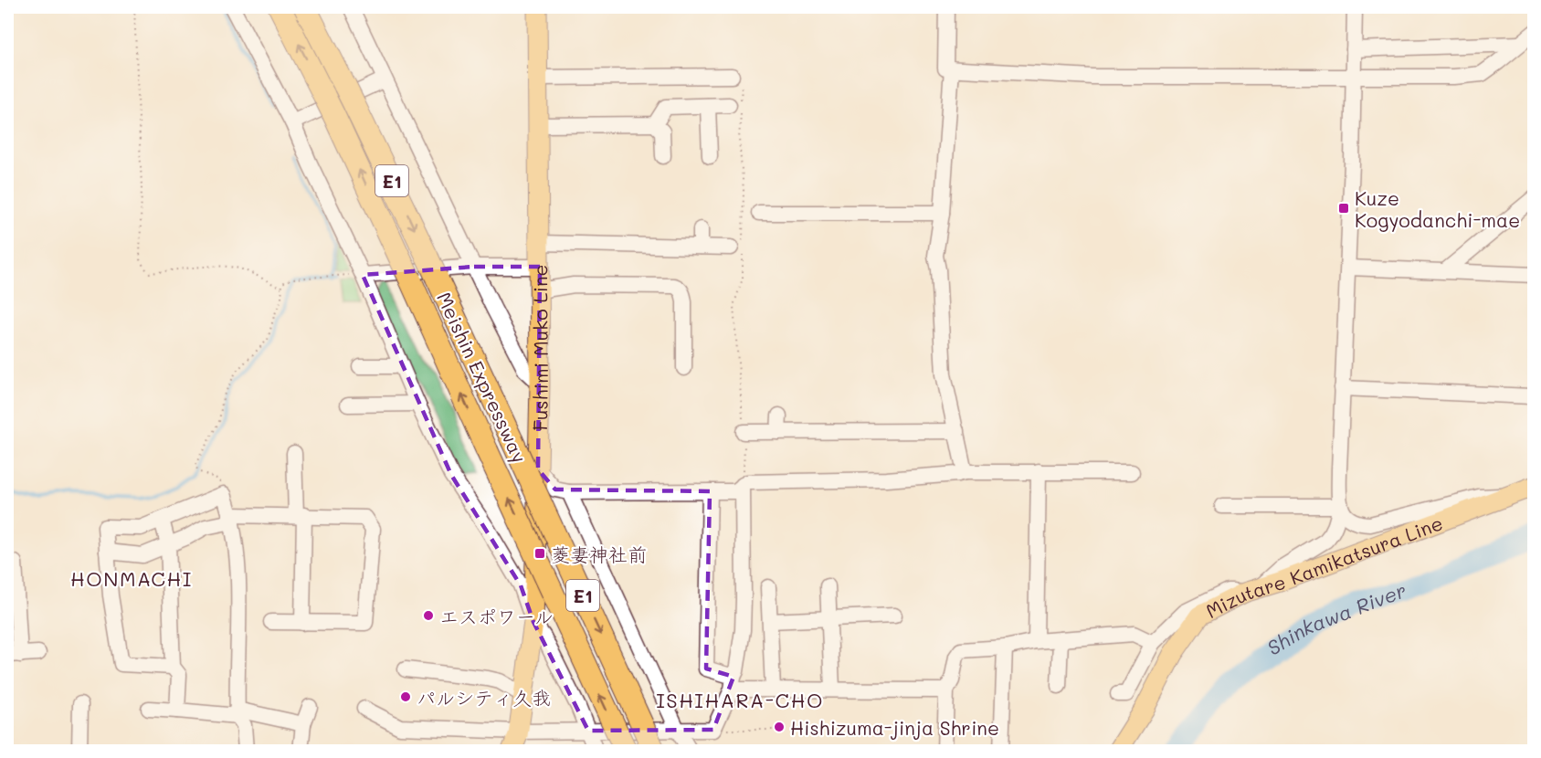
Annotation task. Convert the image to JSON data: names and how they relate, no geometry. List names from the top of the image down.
{
  "streets": {
    "highway": ["E1", "Meishin Expressway"],
    "main road": ["Fushimi Muko Line", "Mizutare Kamikatsura Line"]
  },
  "districts": ["HONMACHI", "ISHIHARA-CHO"],
  "water": ["Shinkawa River"],
  "places": {
    "transit": ["Kuze Kogyodanchi-mae", "菱妻神社前"],
    "other": ["エスポワール", "パルシティ久我", "Hishizuma-jinja Shrine"]
  }
}
